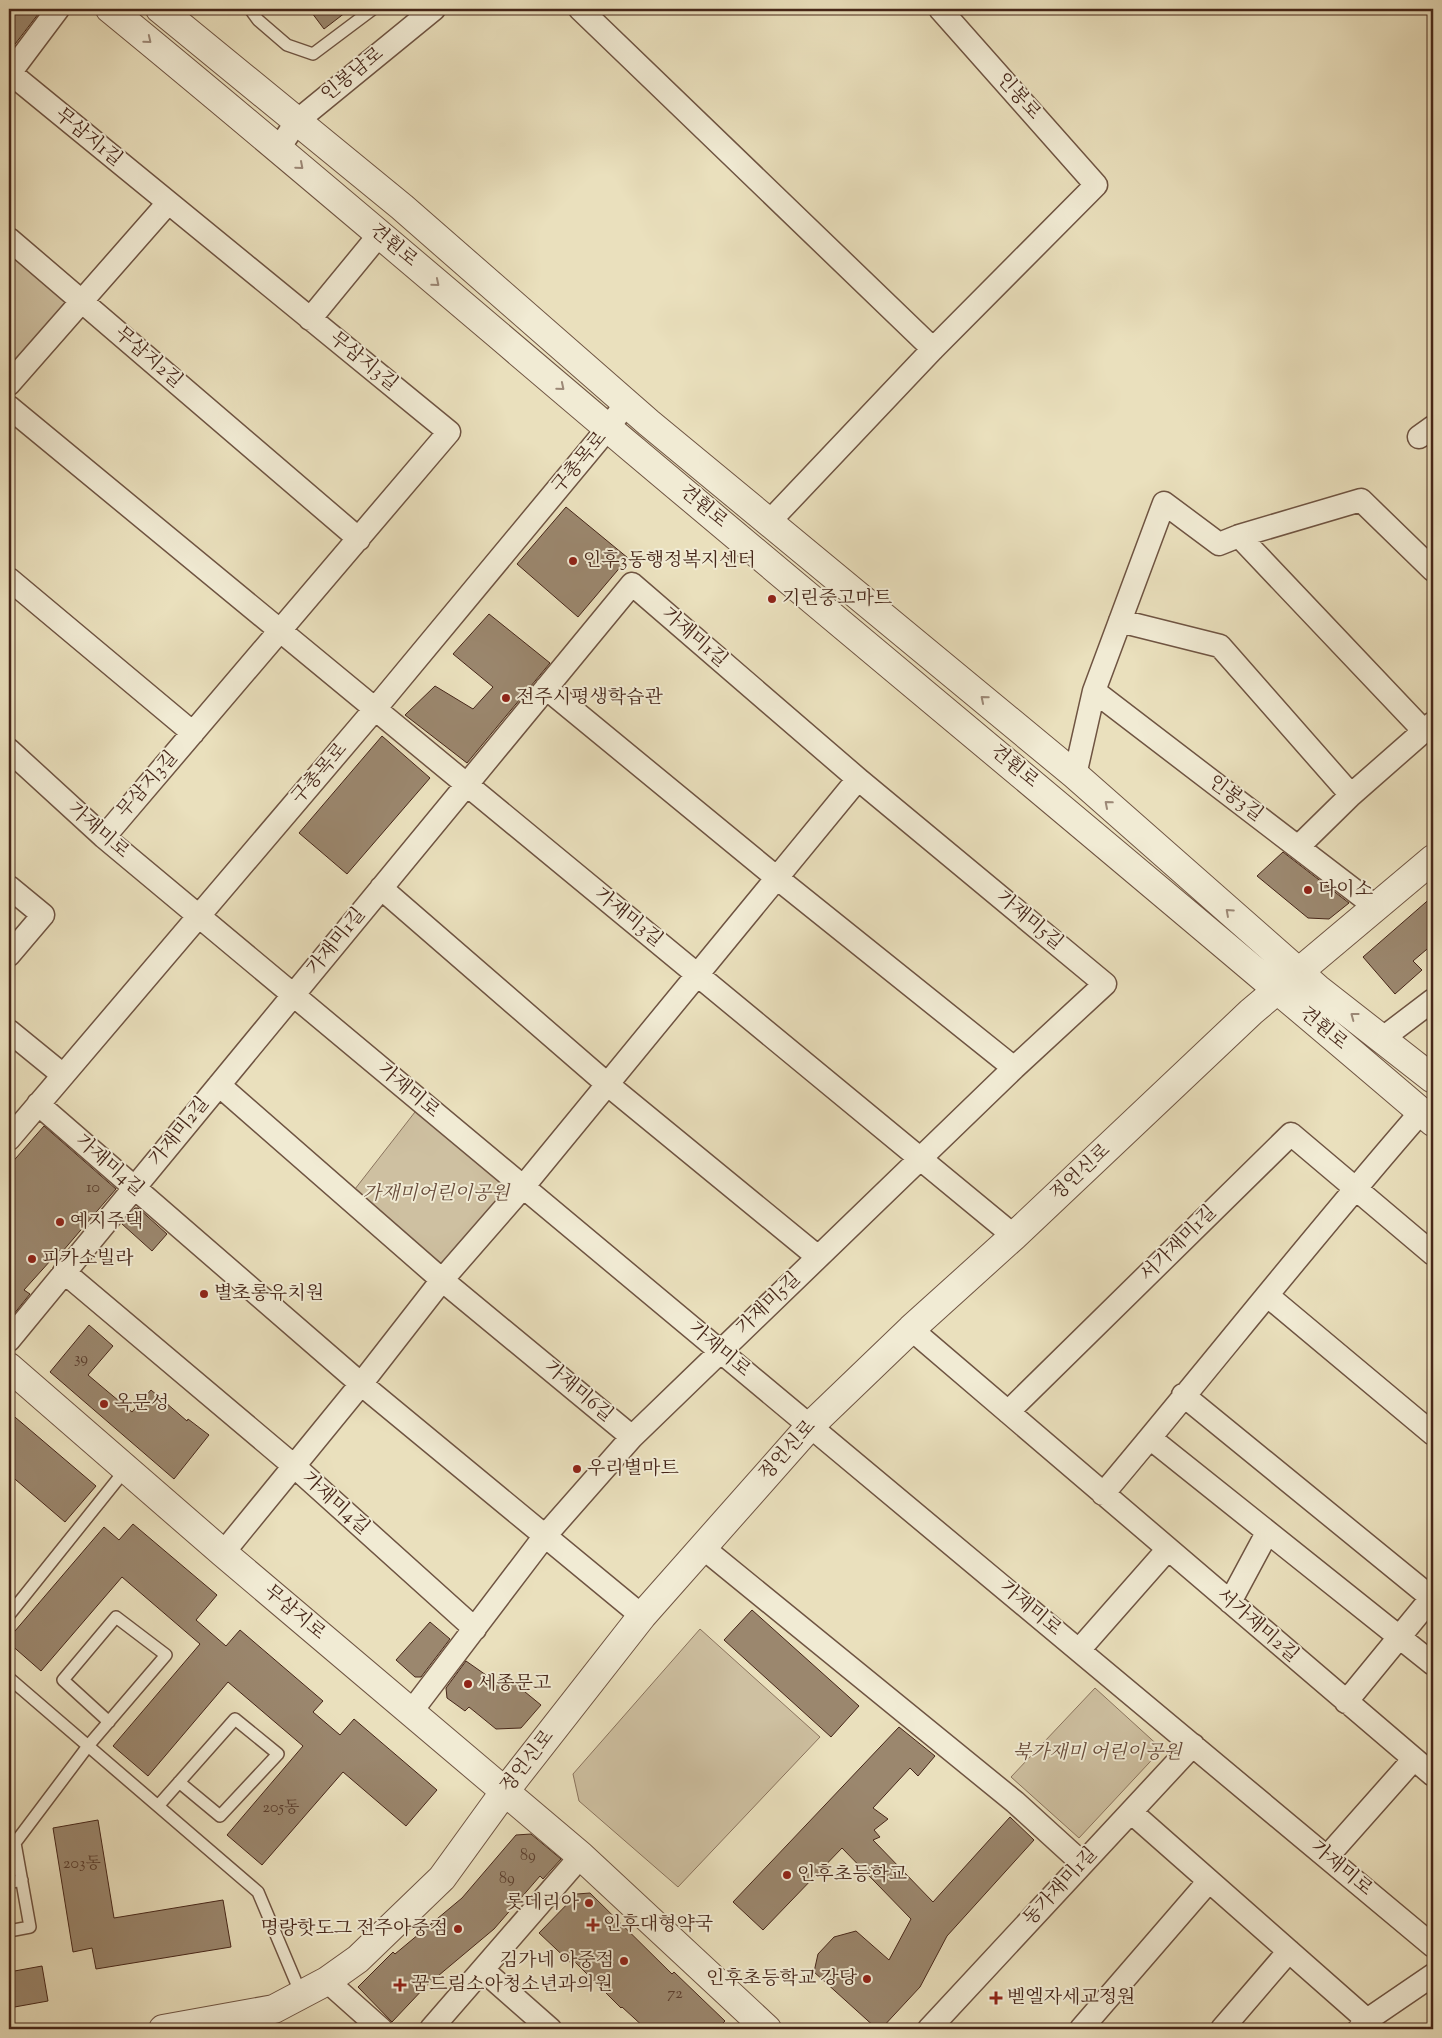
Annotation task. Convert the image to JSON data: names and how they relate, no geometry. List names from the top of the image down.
{
  "streets": {
    "street": [
      "인봉남로",
      "인봉로",
      "무삼지1길",
      "견훤로",
      "무삼지2길",
      "무삼지3길",
      "구총목로",
      "가재미1길",
      "인봉3길",
      "가재미로",
      "가재미3길",
      "가재미5길",
      "가재미2길",
      "가재미4길",
      "정언신로",
      "서가재미1길",
      "가재미6길",
      "무삼지로",
      "서가재미2길",
      "동가재미1길"
    ]
  },
  "crossings": [
    ["인봉남로", "견훤로"],
    ["무삼지1길", "무삼지3길"],
    ["견훤로", "구총목로"],
    ["견훤로", "정언신로"],
    ["무삼지2길", "무삼지3길"],
    ["무삼지3길", "가재미로"],
    ["구총목로", "가재미로"],
    ["구총목로", "가재미4길"],
    ["가재미1길", "가재미로"],
    ["가재미1길", "가재미3길"],
    ["가재미1길", "가재미5길"],
    ["가재미1길", "가재미2길"],
    ["인봉3길", "정언신로"],
    ["가재미로", "가재미5길"],
    ["가재미로", "가재미2길"],
    ["가재미로", "가재미4길"],
    ["가재미로", "정언신로"],
    ["가재미로", "동가재미1길"],
    ["가재미3길", "가재미5길"],
    ["가재미2길", "가재미4길"],
    ["가재미2길", "가재미6길"],
    ["가재미4길", "가재미6길"],
    ["가재미4길", "무삼지로"],
    ["정언신로", "무삼지로"]
  ],
  "parks": ["가재미어린이공원", "북가재미 어린이공원"],
  "places": {
    "other": [
      "인후3동행정복지센터",
      "기린중고마트",
      "전주시평생학습관",
      "다이소",
      "예지주택",
      "피카소빌라",
      "별초롱유치원",
      "옥문성",
      "우리별마트",
      "세종문고",
      "인후초등학교",
      "롯데리아",
      "명랑핫도그 전주아중점",
      "김가네 아중점",
      "인후초등학교 강당"
    ],
    "health": ["인후대형약국", "꿈드림소아청소년과의원", "벧엘자세교정원"]
  },
  "house_numbers": [
    "10",
    "39",
    "205동",
    "89",
    "203동",
    "89",
    "72"
  ]
}
